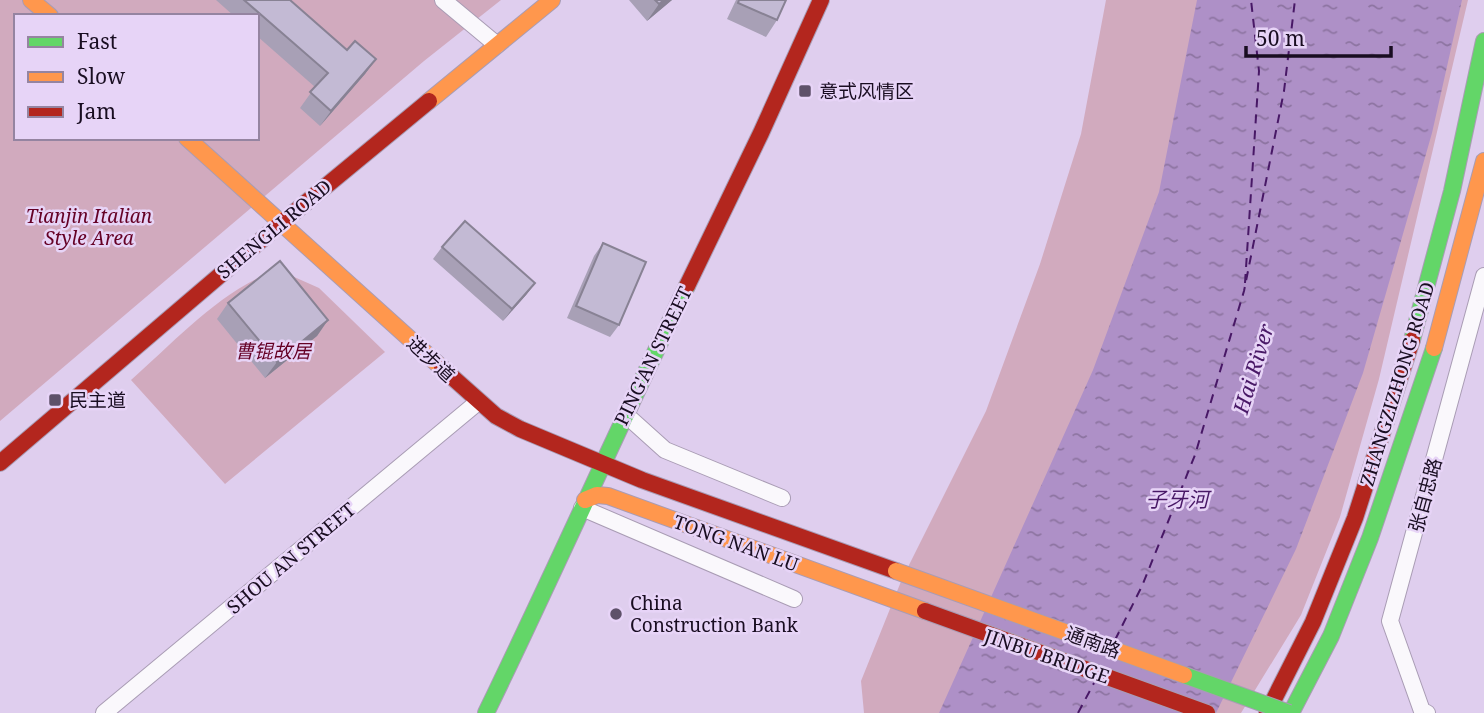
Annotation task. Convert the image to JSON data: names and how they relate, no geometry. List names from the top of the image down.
{
  "streets": {
    "main road": [
      "SHENGLI ROAD",
      "PING'AN STREET",
      "进步道",
      "ZHANGZIZHONG ROAD",
      "TONG NAN LU",
      "通南路",
      "JINBU BRIDGE"
    ],
    "street": ["张自忠路", "SHOU AN STREET"]
  },
  "crossings": [
    ["SHENGLI ROAD", "进步道"],
    ["PING'AN STREET", "进步道"],
    ["PING'AN STREET", "TONG NAN LU"],
    ["进步道", "TONG NAN LU"],
    ["进步道", "SHOU AN STREET"],
    ["ZHANGZIZHONG ROAD", "通南路"],
    ["TONG NAN LU", "通南路"],
    ["TONG NAN LU", "JINBU BRIDGE"]
  ],
  "water": ["Hai River", "子牙河"],
  "parks": ["Tianjin Italian Style Area", "曹锟故居"],
  "places": {
    "transit": ["意式风情区", "民主道"],
    "other": ["China Construction Bank"]
  },
  "legend": ["Fast", "Slow", "Jam"],
  "scale_bar": "50 m"
}
